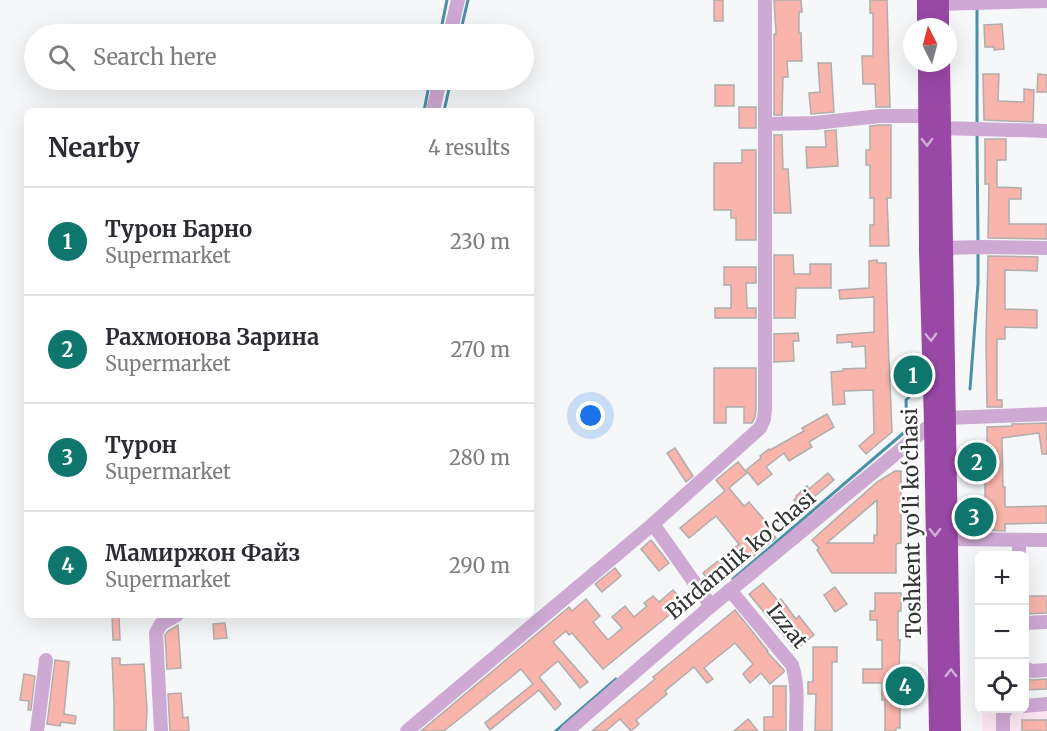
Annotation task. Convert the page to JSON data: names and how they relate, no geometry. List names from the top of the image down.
{
  "streets": {
    "highway": ["Toshkent yo‘li ko‘chasi"],
    "street": ["Birdamlik ko'chasi", "Izzat"]
  },
  "crossings": [
    ["Toshkent yo‘li ko‘chasi", "Birdamlik ko'chasi"],
    ["Birdamlik ko'chasi", "Izzat"]
  ],
  "north": "top",
  "page": {
    "search": "Search here",
    "heading": ["Nearby", "4 results"],
    "list": [
      {
        "mark": "1",
        "name": "Турон Барно",
        "note": "Supermarket",
        "value": "230 m"
      },
      {
        "mark": "2",
        "name": "Рахмонова Зарина",
        "note": "Supermarket",
        "value": "270 m"
      },
      {
        "mark": "3",
        "name": "Турон",
        "note": "Supermarket",
        "value": "280 m"
      },
      {
        "mark": "4",
        "name": "Мамиржон Файз",
        "note": "Supermarket",
        "value": "290 m"
      }
    ],
    "pins": [
      "1",
      "2",
      "3",
      "4"
    ],
    "map_buttons": ["+", "−"]
  }
}
